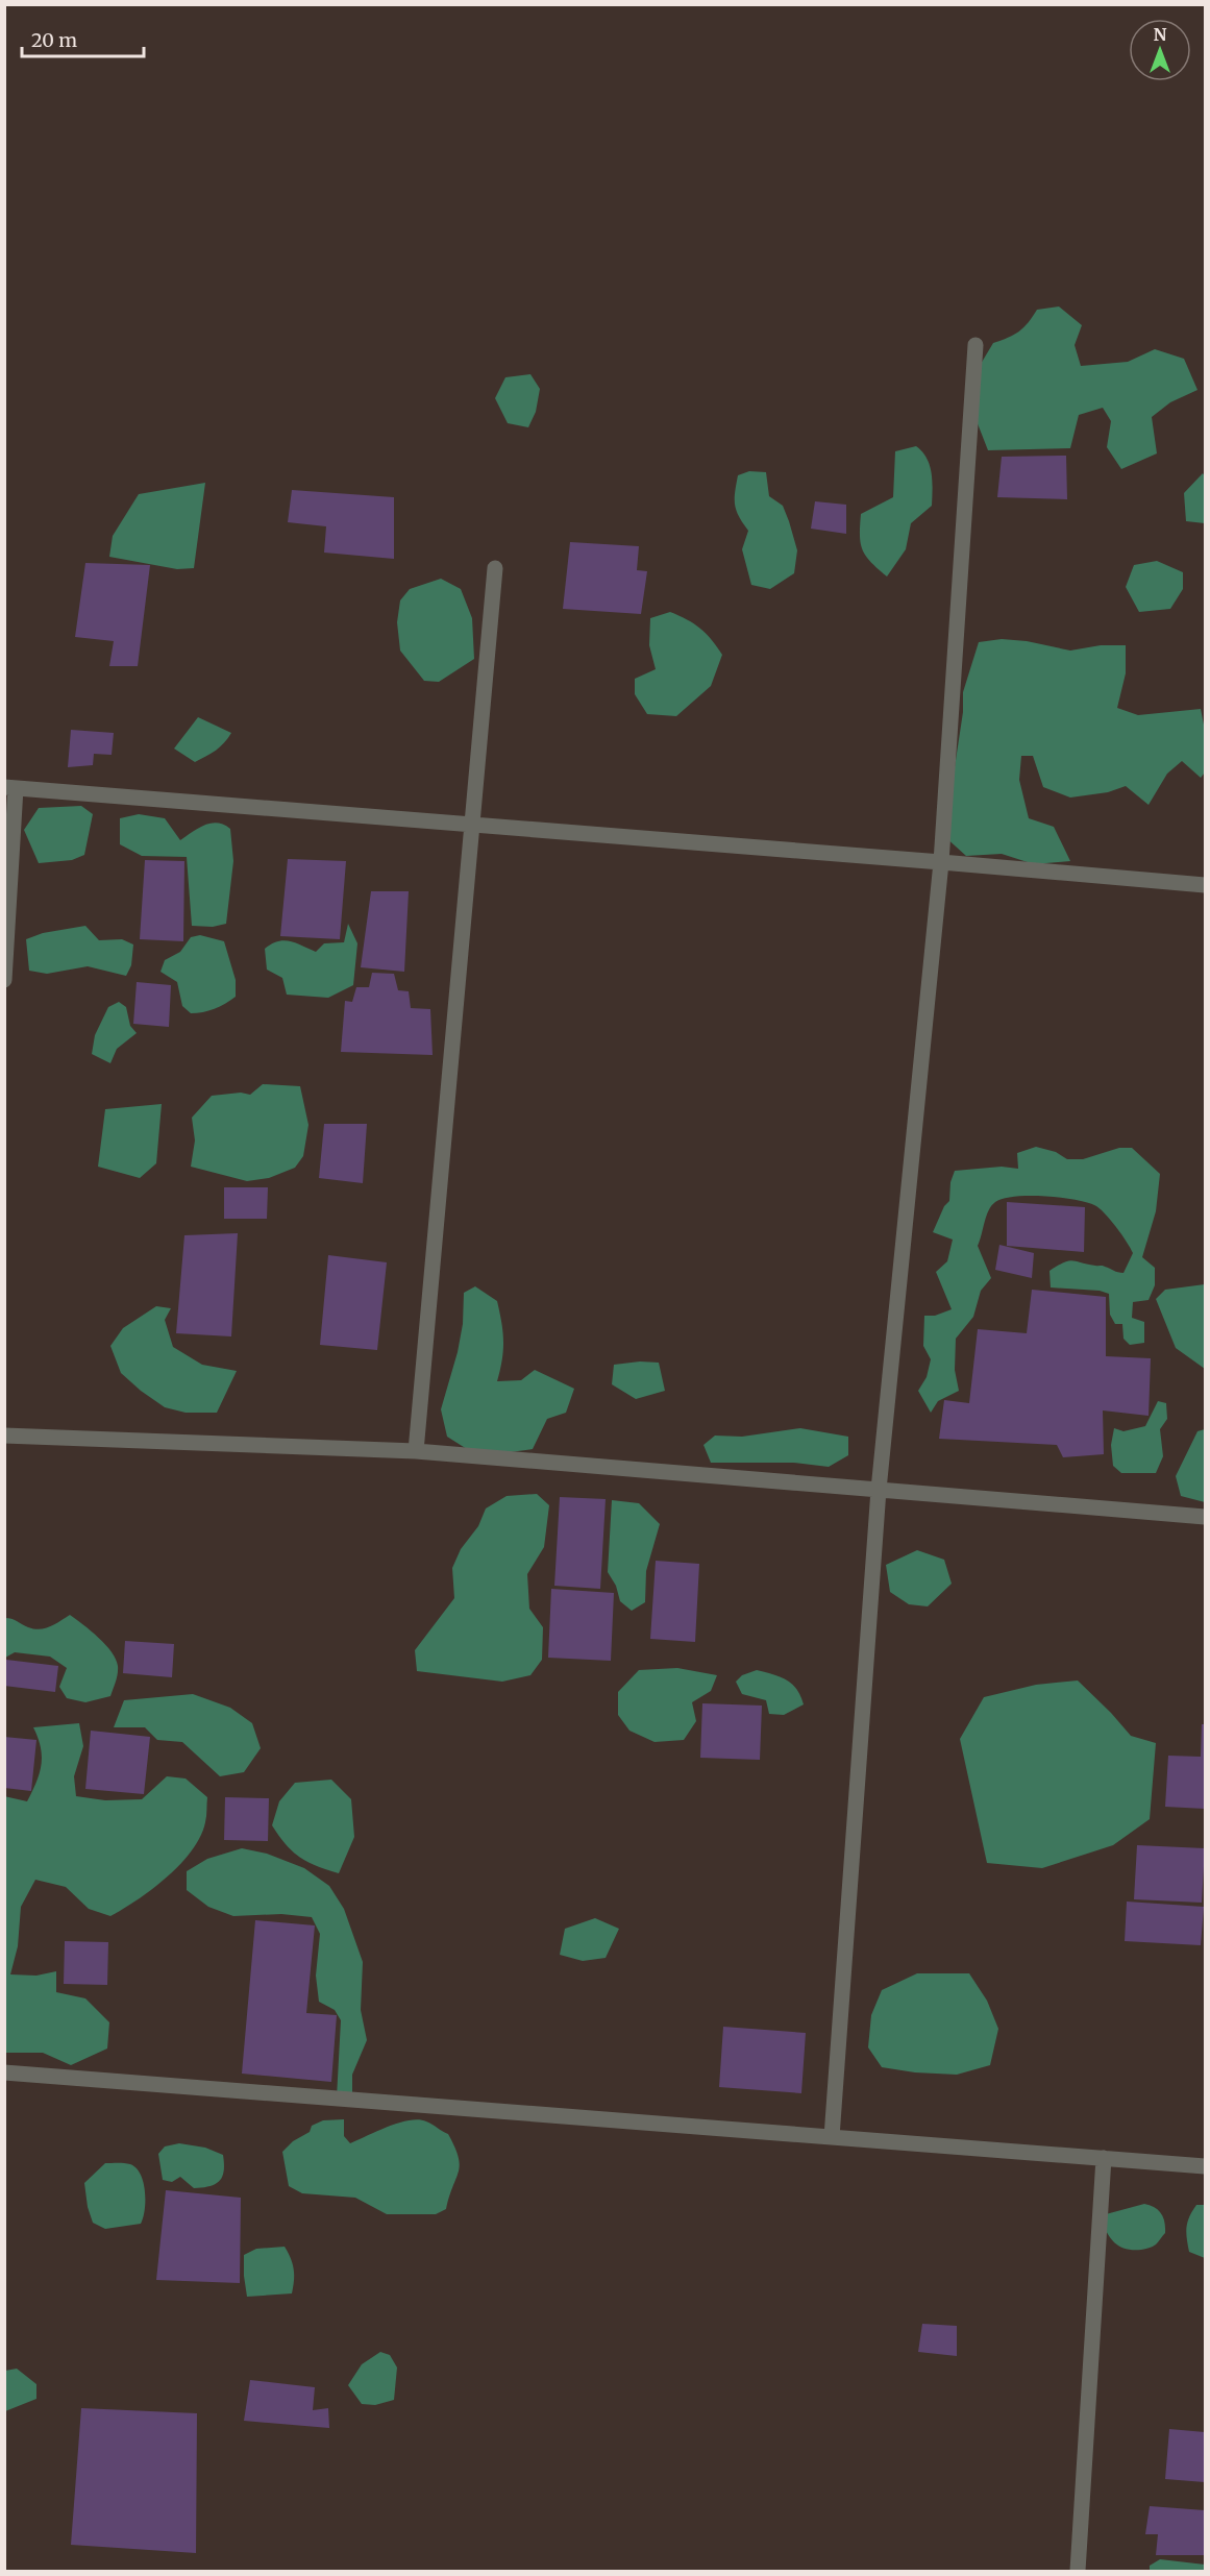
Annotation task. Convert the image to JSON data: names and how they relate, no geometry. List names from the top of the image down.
{
  "scale_bar": "20 m",
  "north": "top"
}
